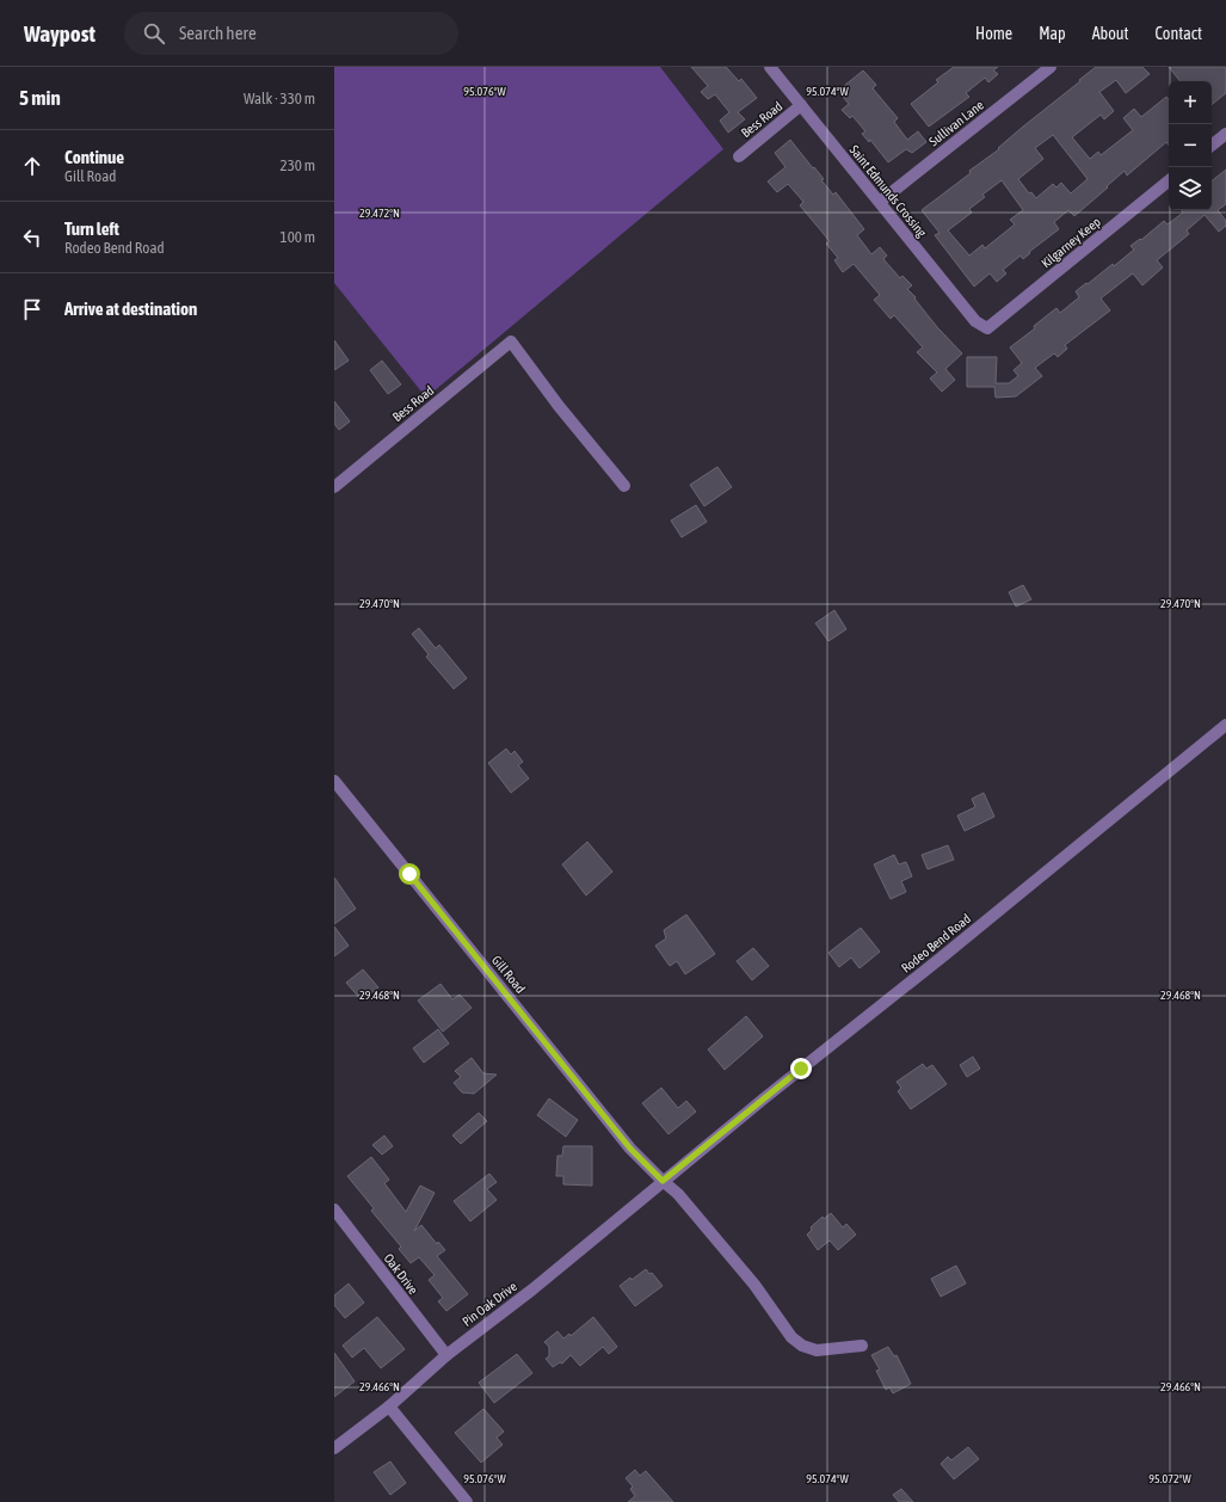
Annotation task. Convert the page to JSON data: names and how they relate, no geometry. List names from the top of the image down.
{
  "streets": {
    "street": [
      "Bess Road",
      "Sullivan Lane",
      "Saint Edmunds Crossing",
      "Kilgarney Keep",
      "Rodeo Bend Road",
      "Gill Road",
      "Oak Drive",
      "Pin Oak Drive"
    ]
  },
  "crossings": [
    ["Bess Road", "Saint Edmunds Crossing"],
    ["Sullivan Lane", "Saint Edmunds Crossing"],
    ["Saint Edmunds Crossing", "Kilgarney Keep"],
    ["Rodeo Bend Road", "Gill Road"],
    ["Rodeo Bend Road", "Pin Oak Drive"],
    ["Gill Road", "Pin Oak Drive"],
    ["Oak Drive", "Pin Oak Drive"]
  ],
  "page": {
    "header": "Waypost",
    "search": "Search here",
    "nav": [
      "Home",
      "Map",
      "About",
      "Contact"
    ],
    "heading": ["5 min", "Walk · 330 m"],
    "map_buttons": ["+", "−"],
    "list": [
      ["Continue", "Gill Road", "230 m"],
      ["Turn left", "Rodeo Bend Road", "100 m"],
      "Arrive at destination"
    ]
  },
  "coordinates": [
    "95.076°W",
    "95.074°W",
    "29.472°N",
    "29.470°N",
    "29.468°N",
    "29.466°N",
    "95.072°W"
  ]
}
